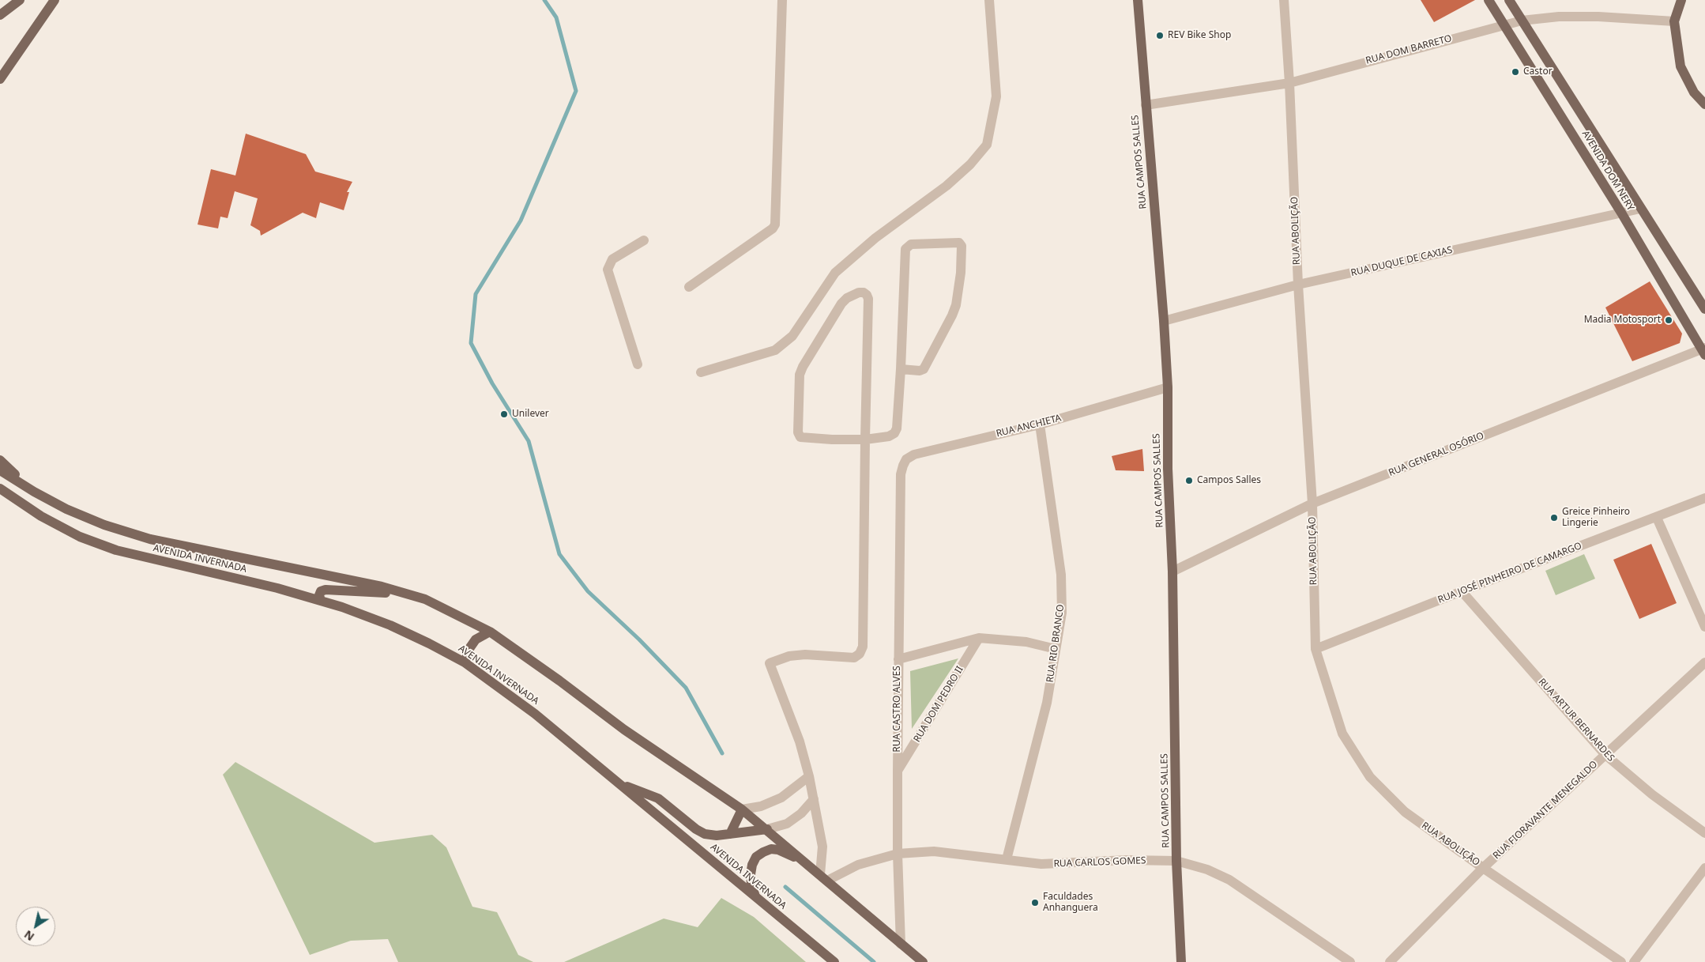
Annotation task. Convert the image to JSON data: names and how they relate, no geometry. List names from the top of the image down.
{
  "streets": {
    "main road": ["RUA CAMPOS SALLES", "AVENIDA DOM NERY", "AVENIDA INVERNADA"],
    "street": [
      "RUA DOM BARRETO",
      "RUA ABOLIÇÃO",
      "RUA DUQUE DE CAXIAS",
      "RUA ANCHIETA",
      "RUA GENERAL OSÓRIO",
      "RUA JOSÉ PINHEIRO DE CAMARGO",
      "RUA RIO BRANCO",
      "RUA DOM PEDRO II",
      "RUA CASTRO ALVES",
      "RUA ARTUR BERNARDES",
      "RUA FIORAVANTE MENEGALDO",
      "RUA CARLOS GOMES"
    ]
  },
  "crossings": [
    ["RUA DOM BARRETO", "RUA CAMPOS SALLES"],
    ["RUA DOM BARRETO", "AVENIDA DOM NERY"],
    ["RUA DOM BARRETO", "RUA ABOLIÇÃO"],
    ["RUA CAMPOS SALLES", "RUA DUQUE DE CAXIAS"],
    ["RUA CAMPOS SALLES", "RUA ANCHIETA"],
    ["RUA CAMPOS SALLES", "RUA GENERAL OSÓRIO"],
    ["RUA CAMPOS SALLES", "RUA CARLOS GOMES"],
    ["AVENIDA DOM NERY", "RUA DUQUE DE CAXIAS"],
    ["AVENIDA DOM NERY", "RUA GENERAL OSÓRIO"],
    ["RUA ABOLIÇÃO", "RUA DUQUE DE CAXIAS"],
    ["RUA ABOLIÇÃO", "RUA GENERAL OSÓRIO"],
    ["RUA ABOLIÇÃO", "RUA JOSÉ PINHEIRO DE CAMARGO"],
    ["RUA ABOLIÇÃO", "RUA FIORAVANTE MENEGALDO"],
    ["RUA ANCHIETA", "RUA RIO BRANCO"],
    ["RUA ANCHIETA", "RUA CASTRO ALVES"],
    ["AVENIDA INVERNADA", "RUA CASTRO ALVES"],
    ["AVENIDA INVERNADA", "RUA CARLOS GOMES"],
    ["RUA JOSÉ PINHEIRO DE CAMARGO", "RUA ARTUR BERNARDES"],
    ["RUA RIO BRANCO", "RUA CARLOS GOMES"],
    ["RUA DOM PEDRO II", "RUA CASTRO ALVES"],
    ["RUA CASTRO ALVES", "RUA CARLOS GOMES"],
    ["RUA ARTUR BERNARDES", "RUA FIORAVANTE MENEGALDO"]
  ],
  "places": [
    "REV Bike Shop",
    "Castor",
    "Madia Motosport",
    "Unilever",
    "Campos Salles",
    "Greice Pinheiro Lingerie",
    "Faculdades Anhanguera"
  ],
  "north": "bottom left"
}
